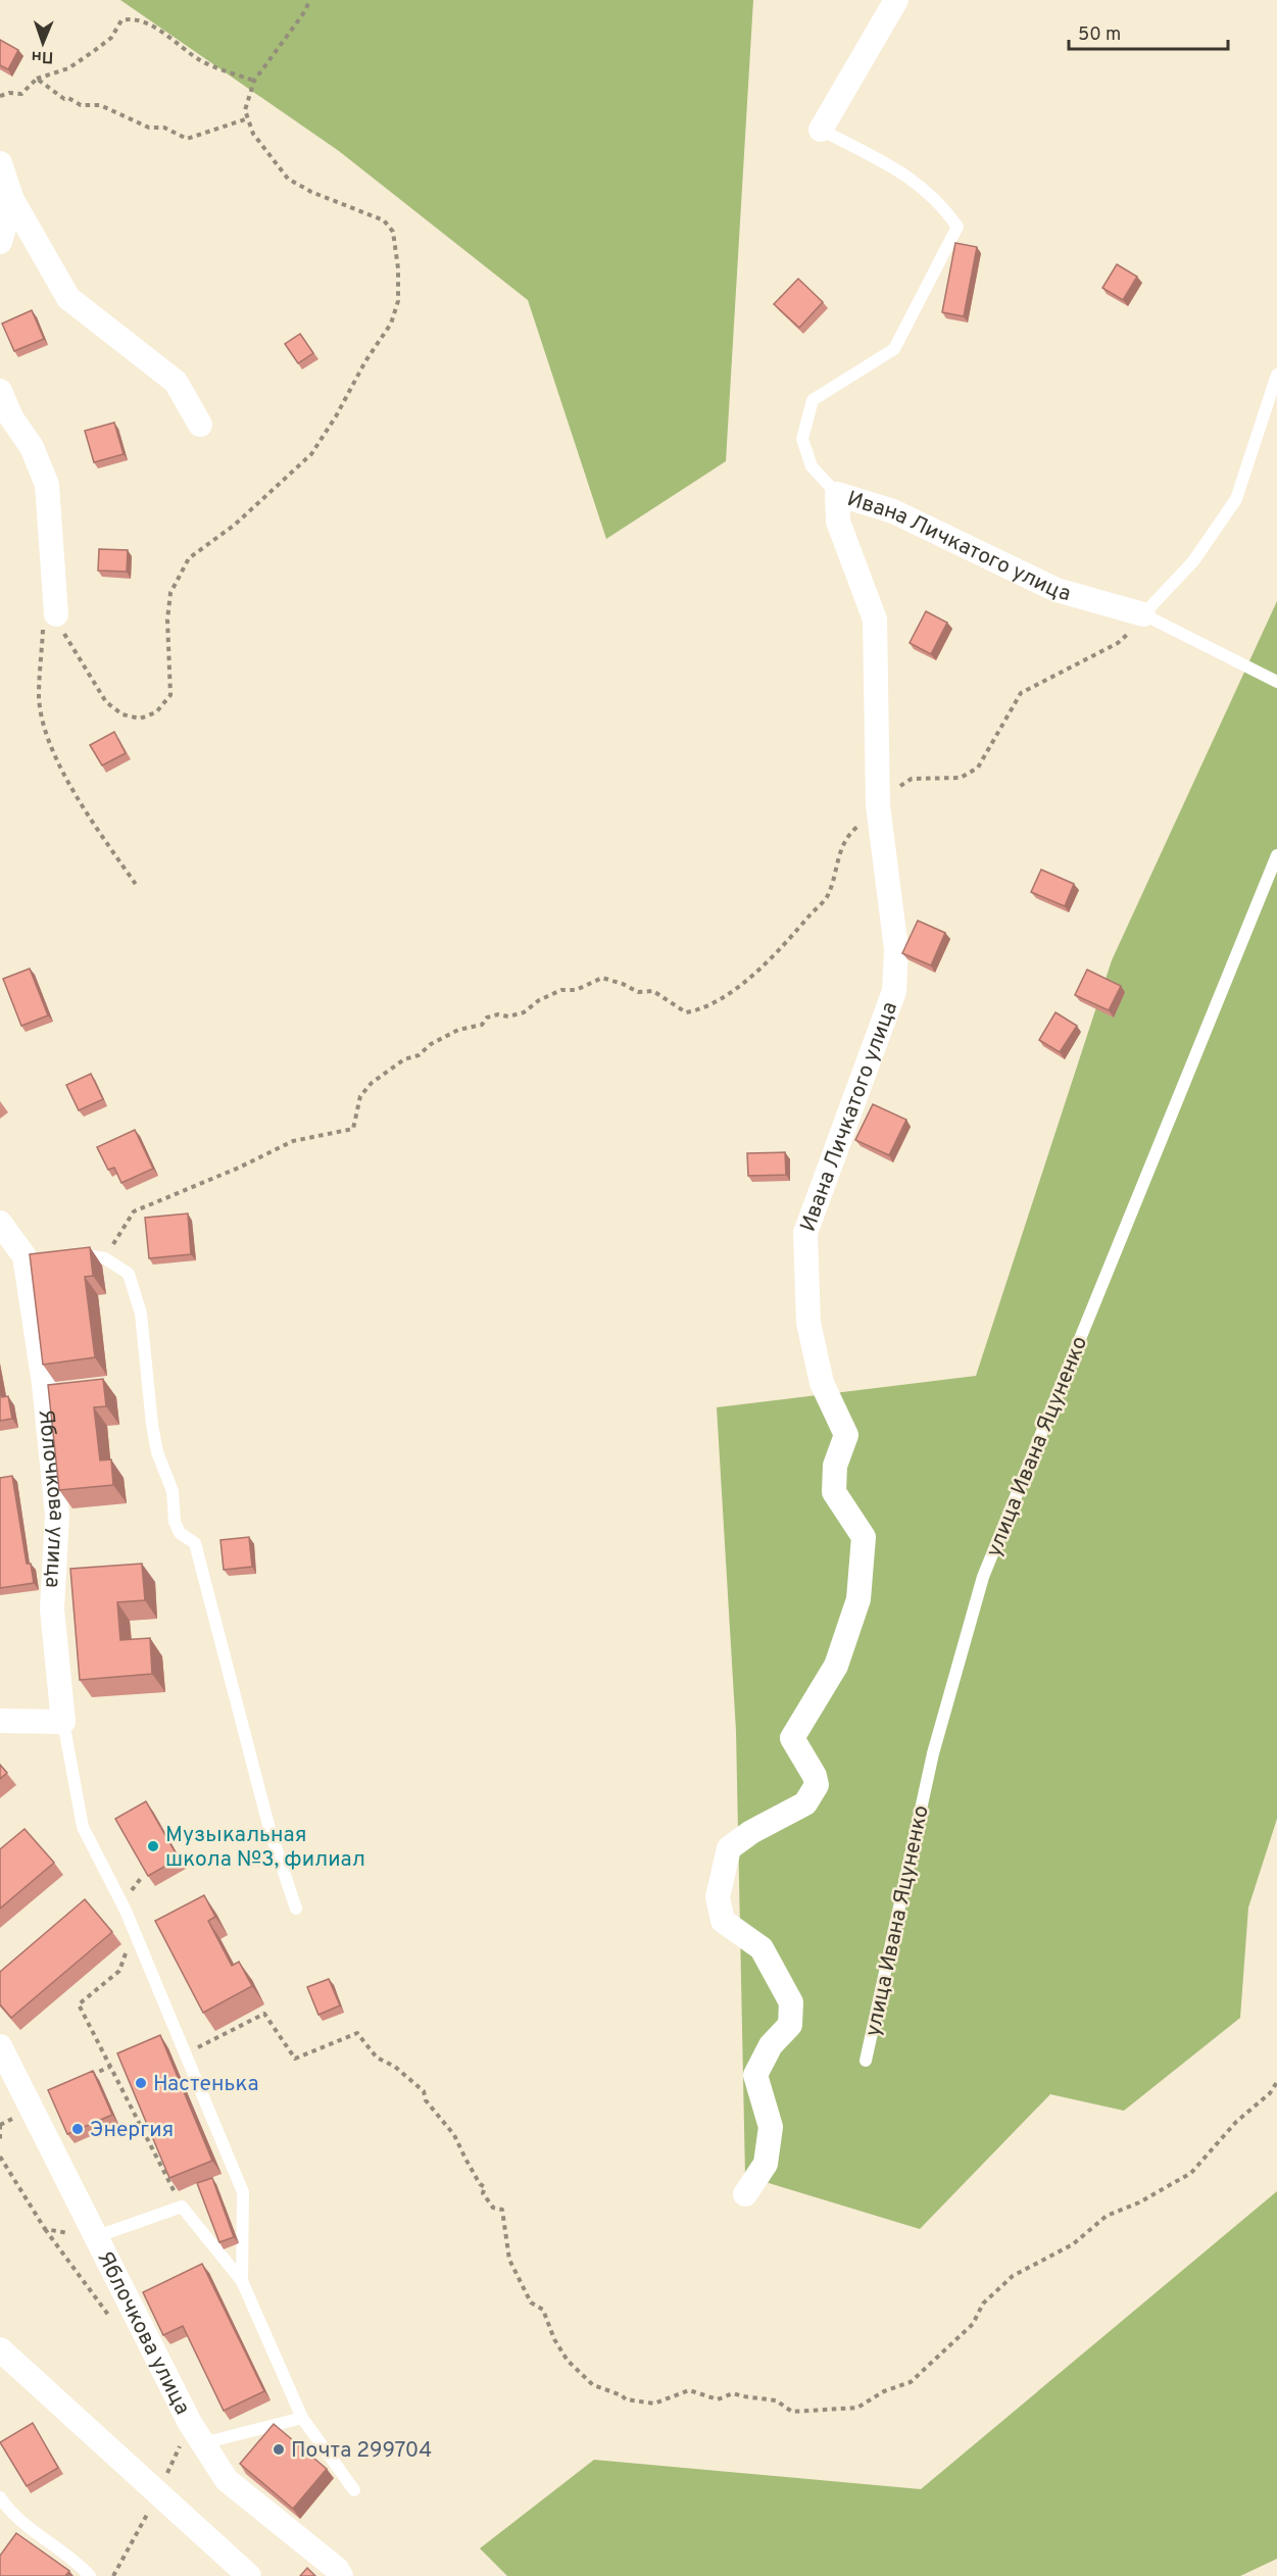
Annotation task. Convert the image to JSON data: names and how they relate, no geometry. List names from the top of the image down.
{
  "streets": {
    "street": ["Ивана Личкатого улица", "Яблочкова улица"],
    "lane": ["улица Ивана Яцуненко"]
  },
  "places": [
    "Музыкальная школа №3, филиал",
    "Настенька",
    "Энергия",
    "Почта 299704"
  ],
  "scale_bar": "50 m",
  "north": "bottom"
}
